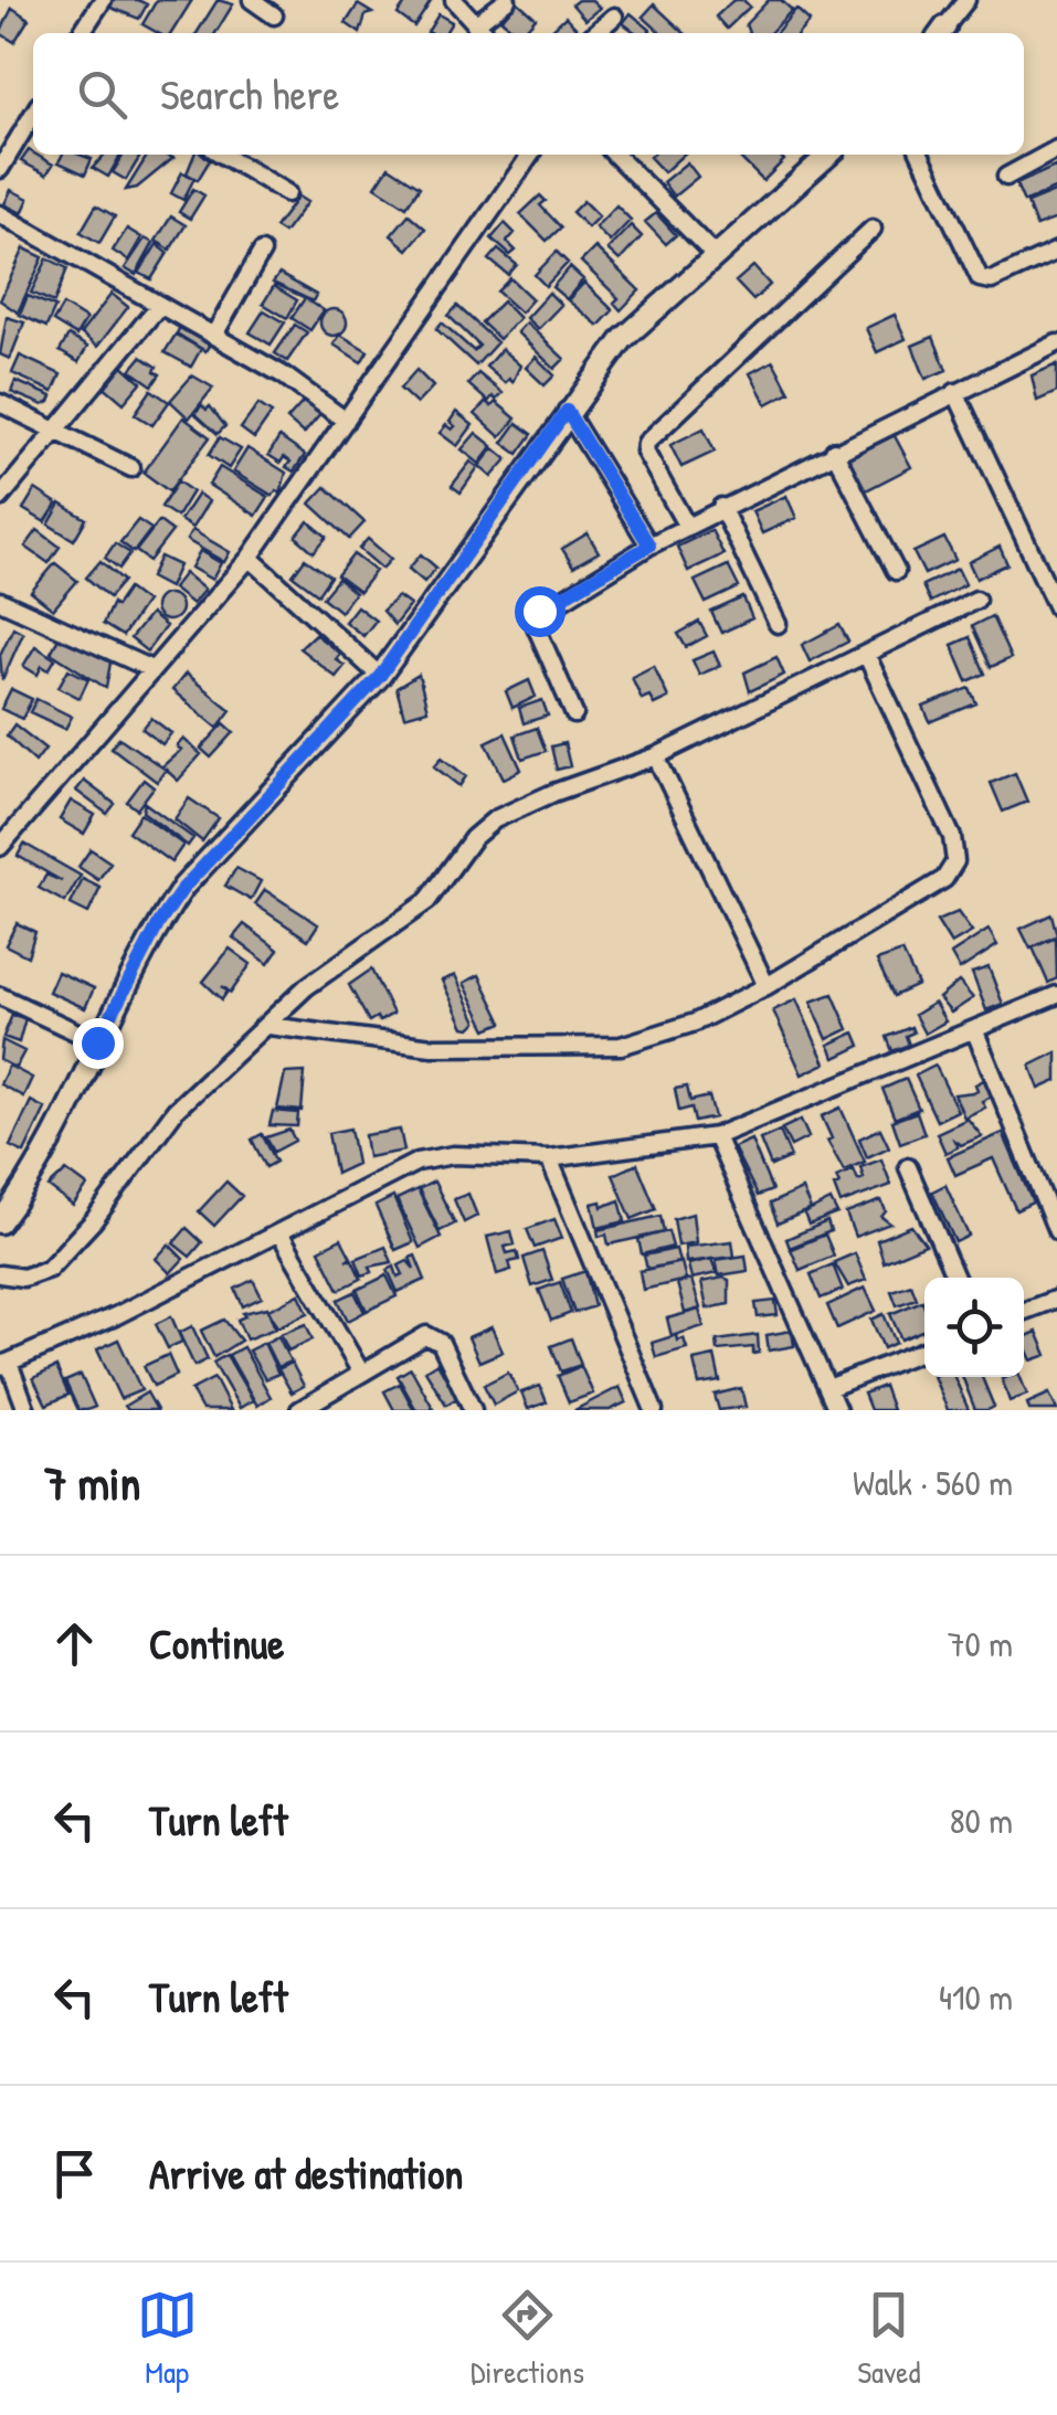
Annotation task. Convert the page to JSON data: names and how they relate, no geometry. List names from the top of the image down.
{
  "page": {
    "search": "Search here",
    "heading": ["7 min", "Walk · 560 m"],
    "list": [
      ["Continue", "70 m"],
      ["Turn left", "80 m"],
      ["Turn left", "410 m"],
      "Arrive at destination"
    ],
    "nav": ["Map", "Directions", "Saved"]
  }
}
